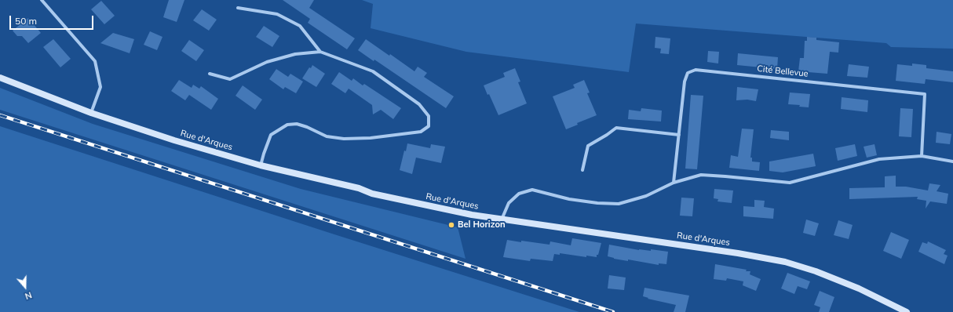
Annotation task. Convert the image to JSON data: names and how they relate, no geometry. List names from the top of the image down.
{
  "streets": {
    "main road": ["Rue d'Arques"],
    "street": ["Cité Bellevue"]
  },
  "places": ["Bel Horizon"],
  "scale_bar": "50 m",
  "north": "bottom"
}
